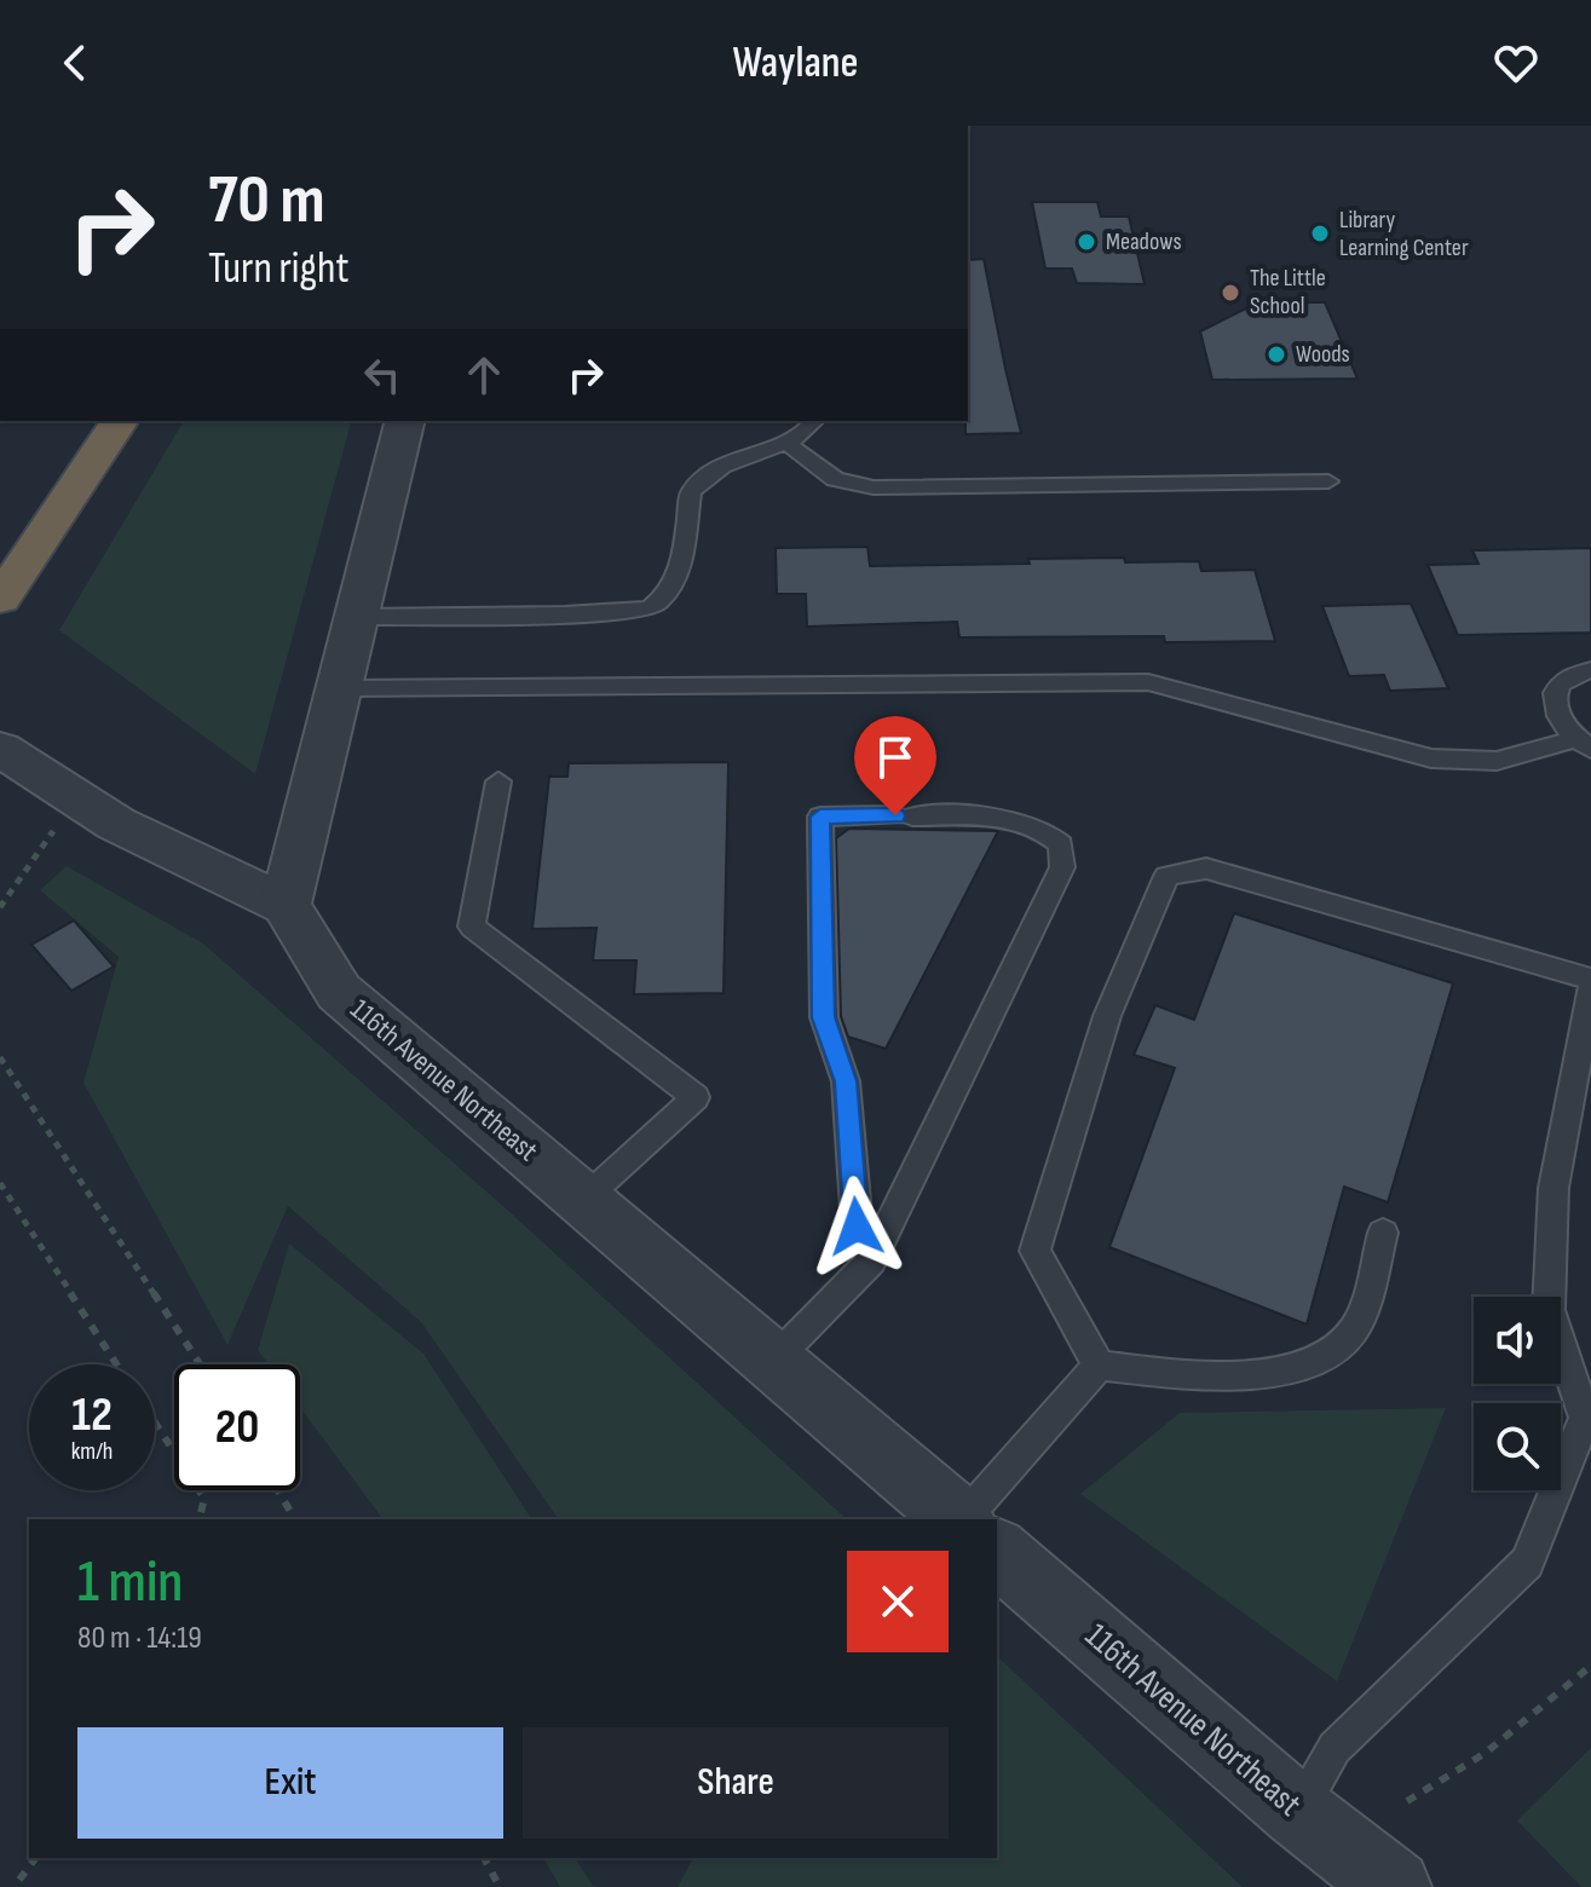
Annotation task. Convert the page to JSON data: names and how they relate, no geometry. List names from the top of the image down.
{
  "streets": {
    "street": ["116th Avenue Northeast"]
  },
  "places": [
    "Library Learning Center",
    "Meadows",
    "The Little School",
    "Woods"
  ],
  "page": {
    "header": "Waylane",
    "turn": ["70 m", "Turn right"],
    "speed": "12 km/h",
    "limit": "20",
    "heading": ["1 min", "80 m · 14:19"],
    "buttons": ["Exit", "Share"]
  }
}
